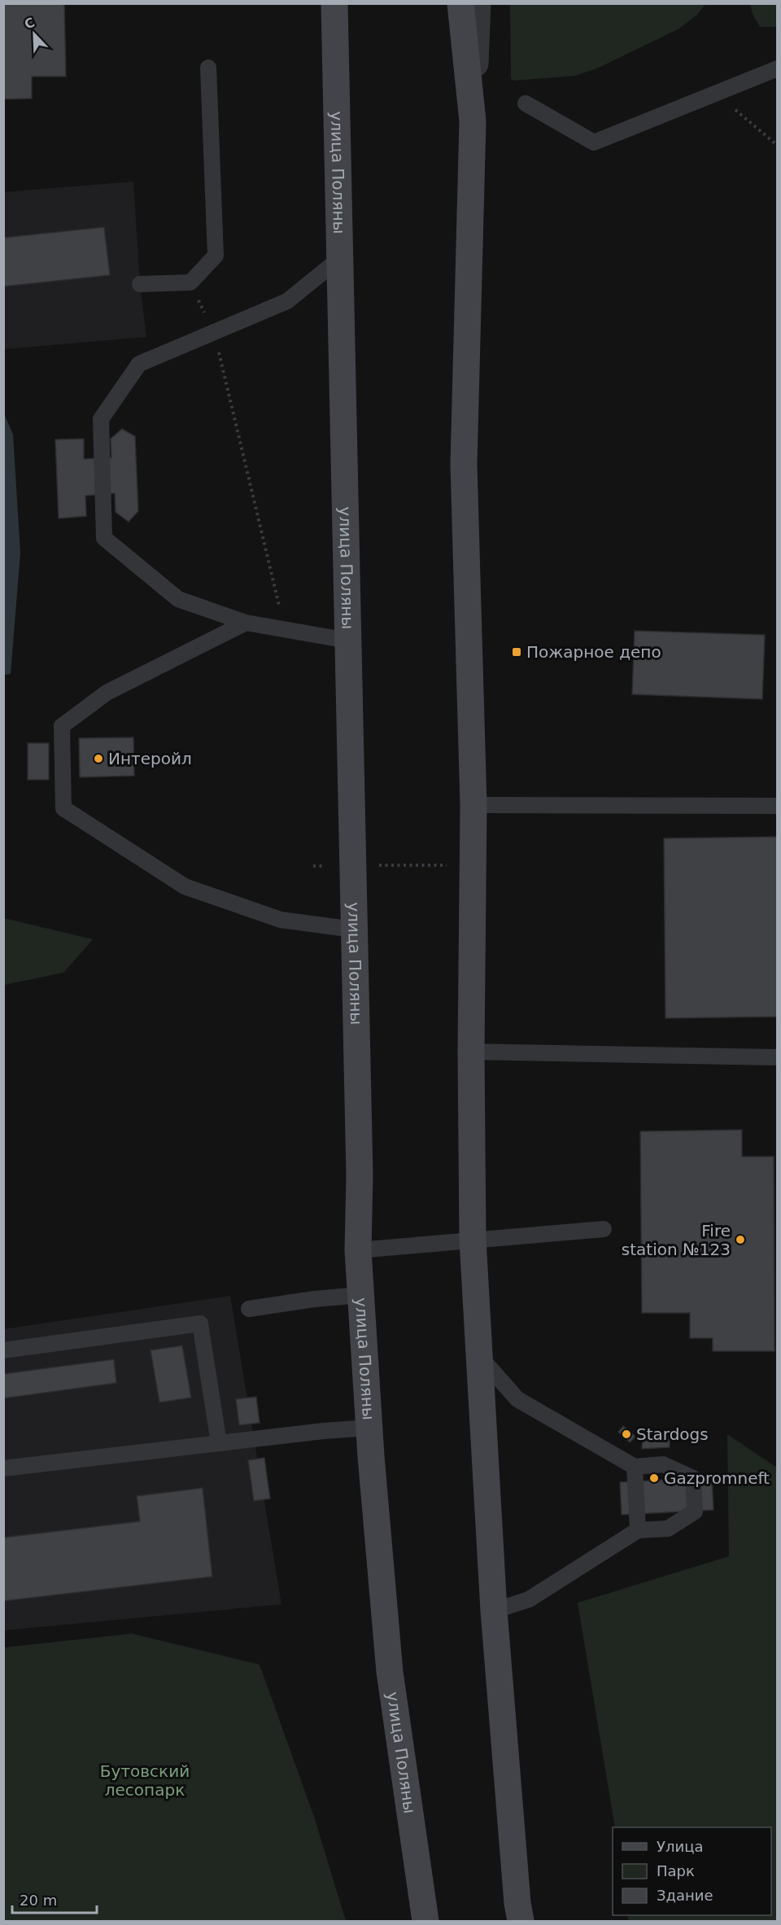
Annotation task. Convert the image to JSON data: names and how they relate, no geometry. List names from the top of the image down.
{
  "streets": {
    "main road": ["улица Поляны"]
  },
  "parks": ["Бутовский лесопарк"],
  "places": {
    "transit": ["Пожарное депо"],
    "other": [
      "Интеройл",
      "Fire station №123",
      "Stardogs",
      "Gazpromneft"
    ]
  },
  "legend": ["Улица", "Парк", "Здание"],
  "scale_bar": "20 m",
  "north": "top left"
}
